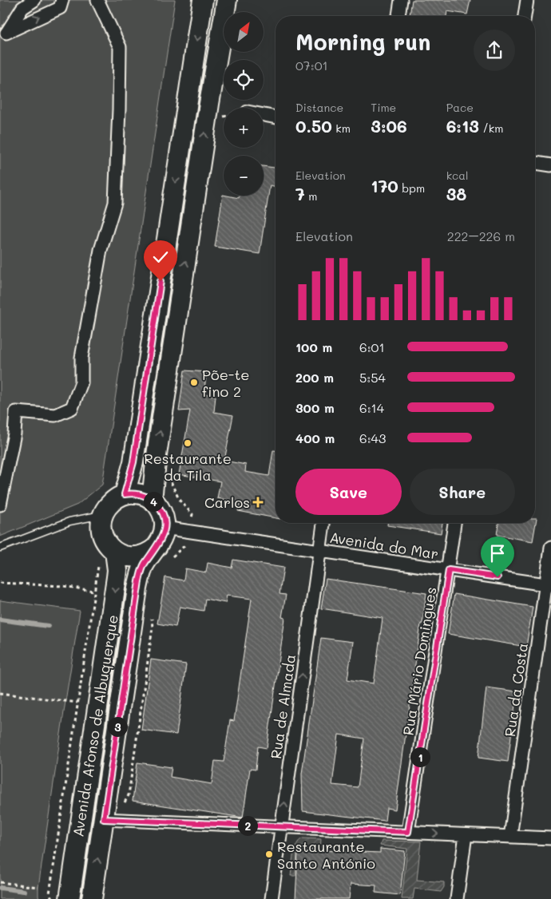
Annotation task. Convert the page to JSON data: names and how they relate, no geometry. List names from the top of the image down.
{
  "streets": {
    "main road": ["Avenida Afonso de Albuquerque"],
    "street": [
      "Avenida do Mar",
      "Rua Mário Domingues",
      "Rua da Costa",
      "Rua de Almada"
    ]
  },
  "crossings": [
    ["Avenida do Mar", "Rua Mário Domingues"],
    ["Avenida do Mar", "Rua da Costa"],
    ["Avenida do Mar", "Rua de Almada"],
    ["Avenida do Mar", "Avenida Afonso de Albuquerque"]
  ],
  "one_way": ["Rua de Almada"],
  "places": {
    "other": ["Põe-te fino 2", "Restaurante da Tila", "Restaurante Santo António"],
    "health": ["Carlos"]
  },
  "north": "top right",
  "page": {
    "map_buttons": ["+", "−"],
    "heading": ["Morning run", "07:01"],
    "stats": [
      ["Distance", "0.50 km"],
      ["Time", "3:06"],
      ["Pace", "6:13 /km"],
      ["Elevation", "7 m"],
      ["170 bpm"],
      ["kcal", "38"]
    ],
    "chart": ["Elevation", "222–226 m"],
    "list": [
      {
        "name": "100 m",
        "note": "6:01"
      },
      {
        "name": "200 m",
        "note": "5:54"
      },
      {
        "name": "300 m",
        "note": "6:14"
      },
      {
        "name": "400 m",
        "note": "6:43"
      }
    ],
    "buttons": ["Save", "Share"],
    "pins": [
      "4",
      "3",
      "1",
      "2"
    ]
  }
}
